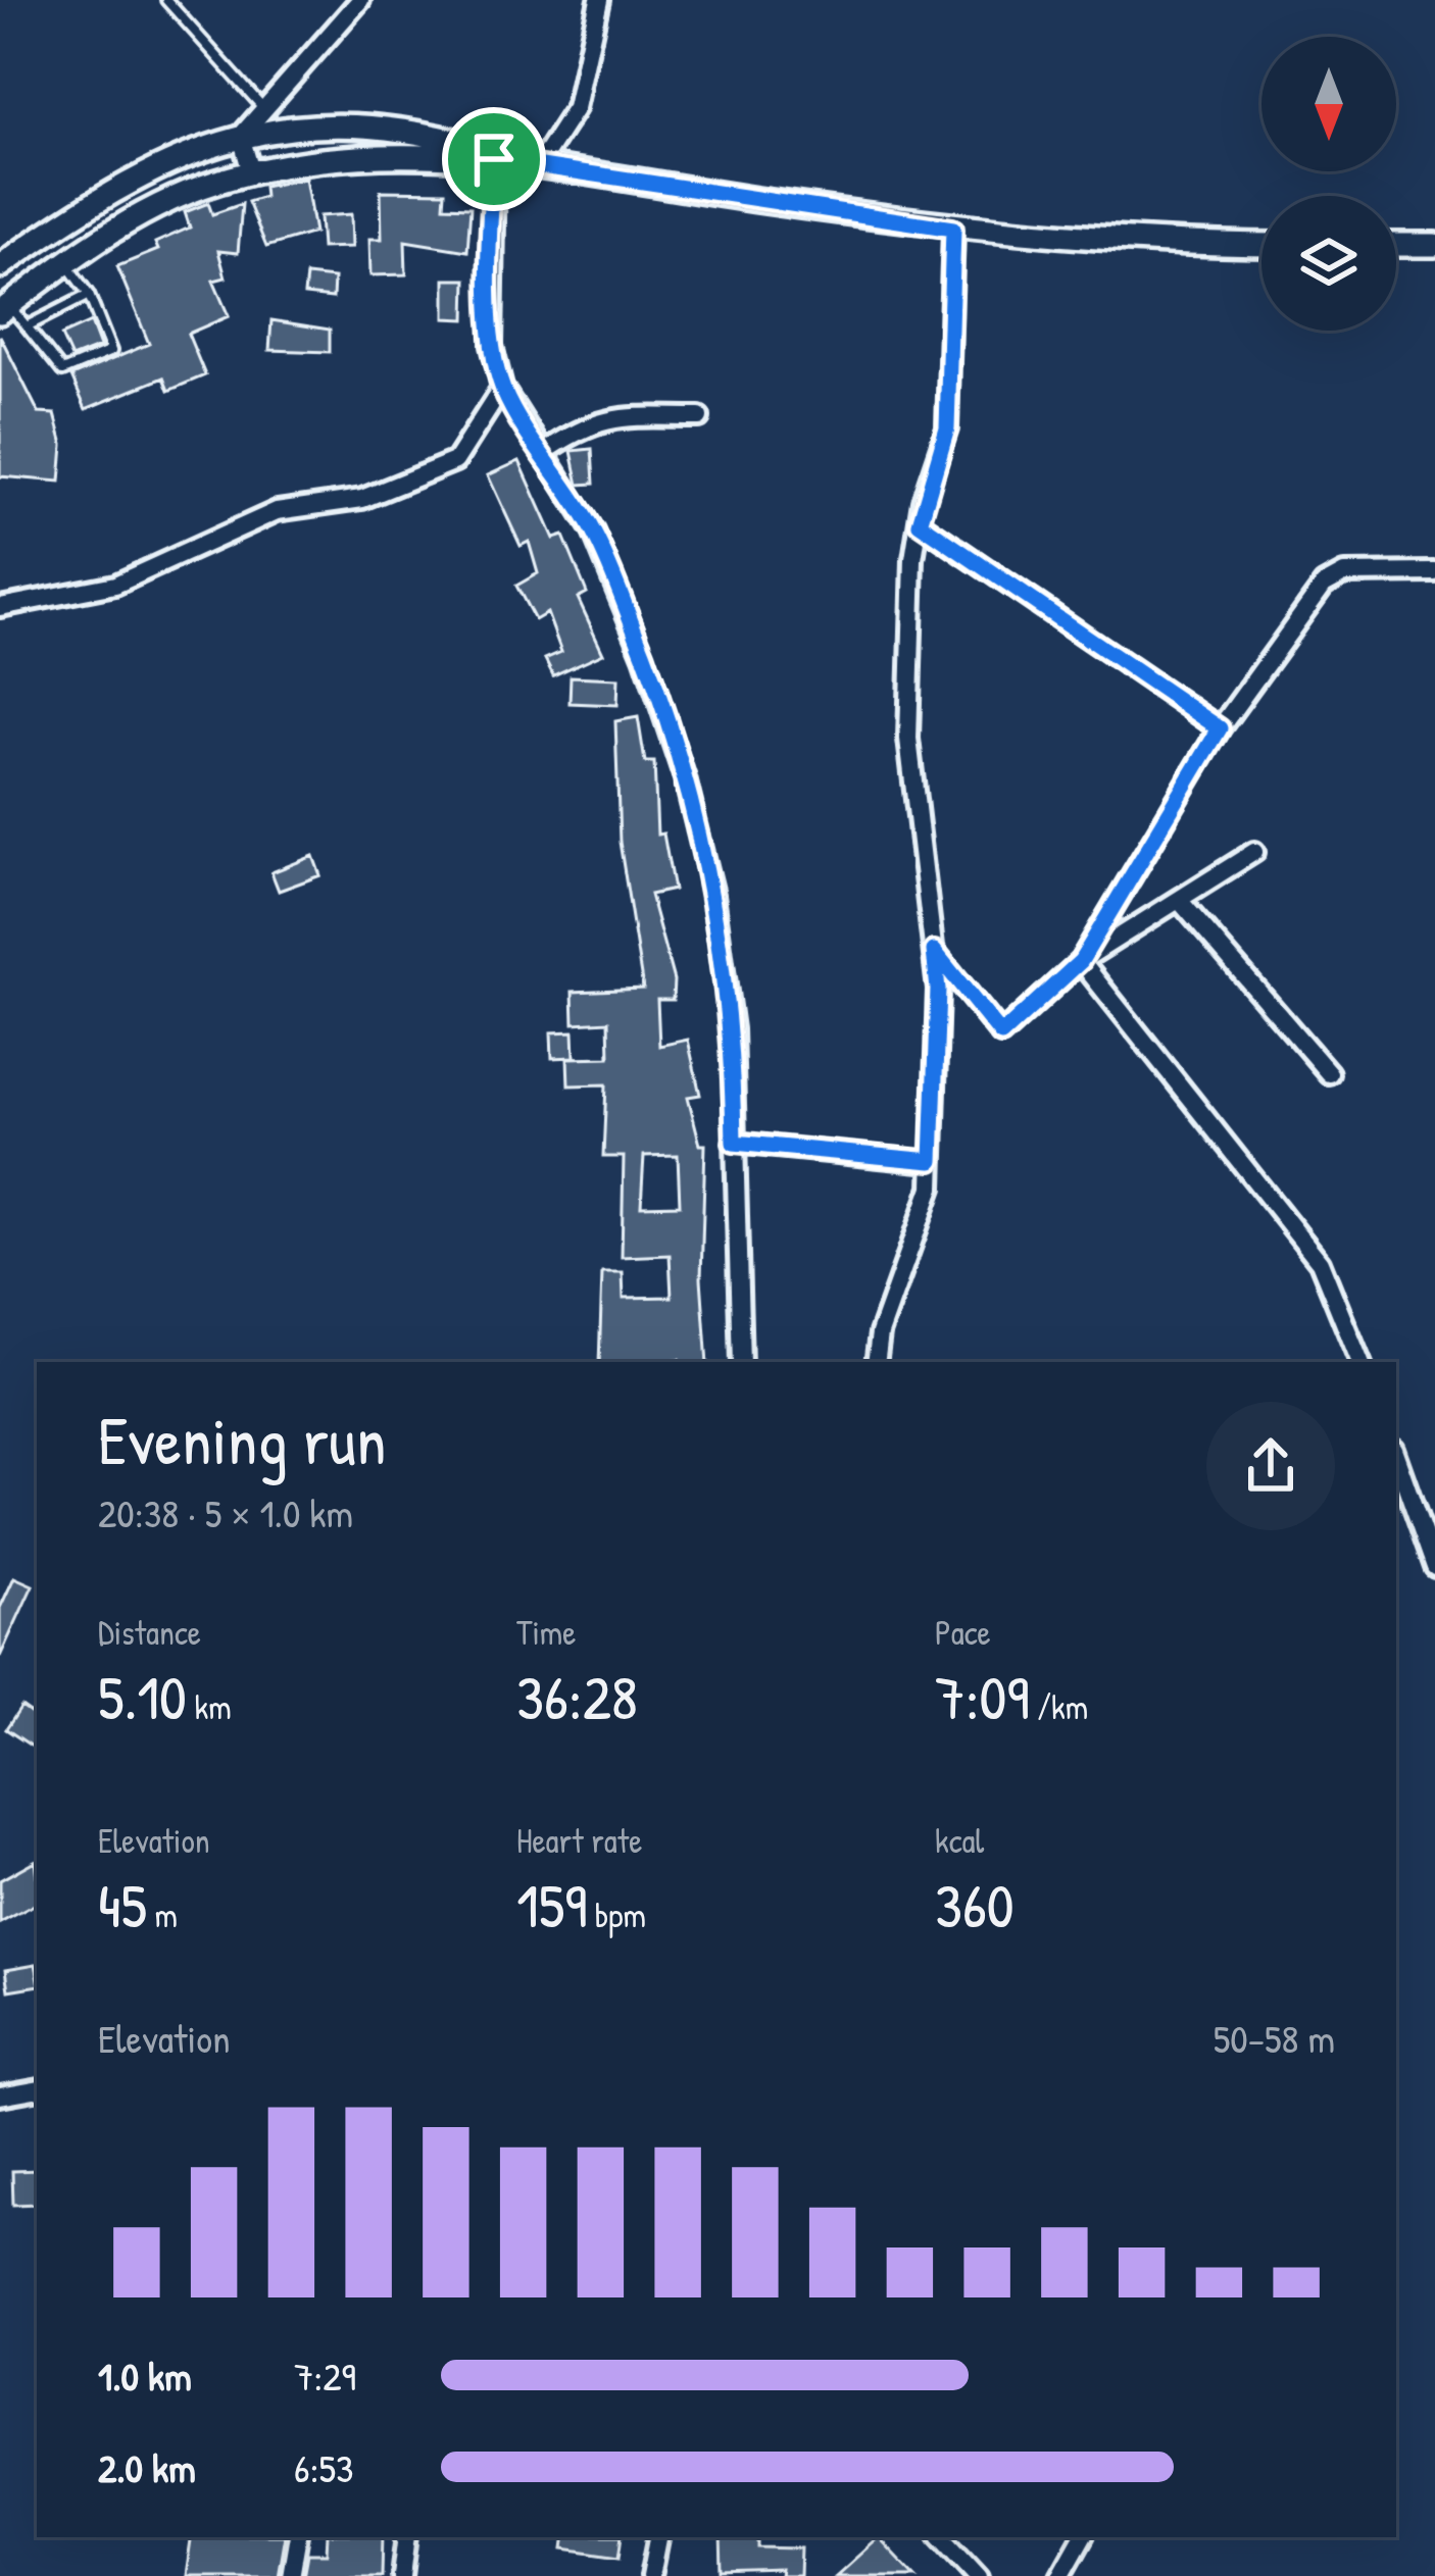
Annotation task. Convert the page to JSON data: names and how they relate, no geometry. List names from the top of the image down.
{
  "north": "bottom",
  "page": {
    "heading": ["Evening run", "20:38 · 5 × 1.0 km"],
    "stats": [
      ["Distance", "5.10 km"],
      ["Time", "36:28"],
      ["Pace", "7:09 /km"],
      ["Elevation", "45 m"],
      ["Heart rate", "159 bpm"],
      ["kcal", "360"]
    ],
    "chart": ["Elevation", "50–58 m"],
    "list": [
      {
        "name": "1.0 km",
        "note": "7:29"
      },
      {
        "name": "2.0 km",
        "note": "6:53"
      }
    ]
  }
}
